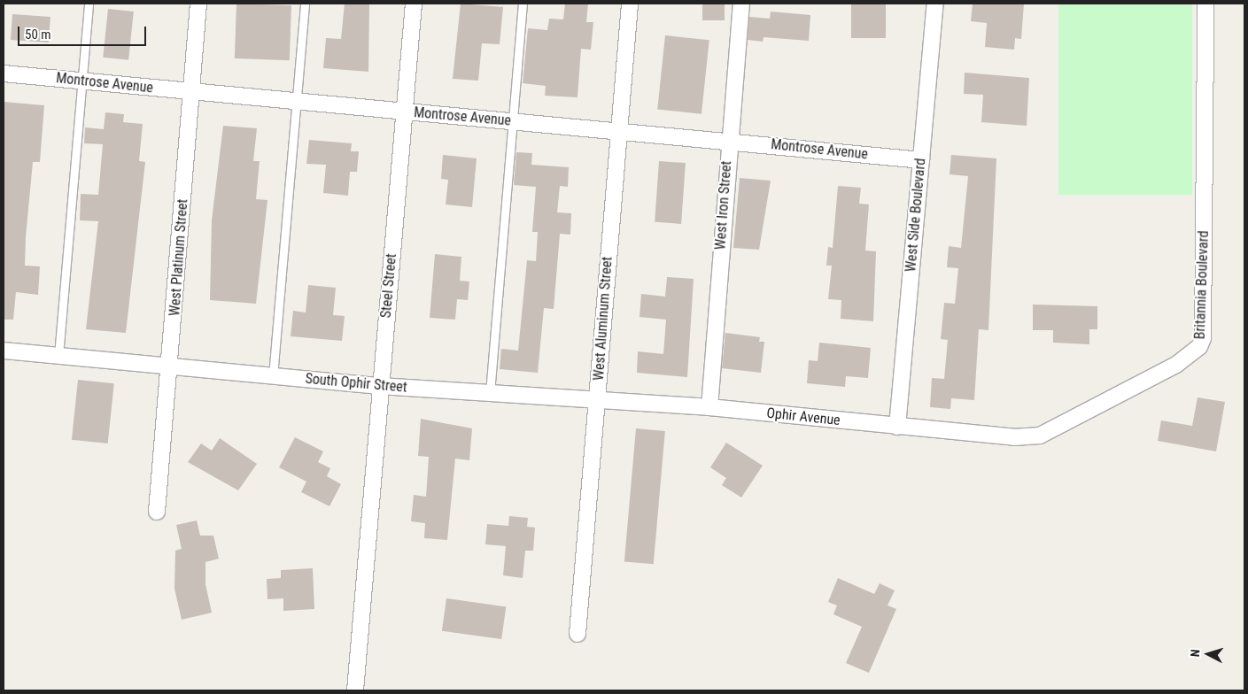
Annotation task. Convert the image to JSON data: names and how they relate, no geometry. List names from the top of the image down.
{
  "streets": {
    "street": [
      "Montrose Avenue",
      "West Iron Street",
      "West Side Boulevard",
      "West Platinum Street",
      "Britannia Boulevard",
      "Steel Street",
      "West Aluminum Street",
      "South Ophir Street",
      "Ophir Avenue"
    ]
  },
  "crossings": [
    ["Montrose Avenue", "West Iron Street"],
    ["Montrose Avenue", "West Side Boulevard"],
    ["Montrose Avenue", "West Platinum Street"],
    ["Montrose Avenue", "Steel Street"],
    ["Montrose Avenue", "West Aluminum Street"],
    ["West Iron Street", "South Ophir Street"],
    ["West Iron Street", "Ophir Avenue"],
    ["West Side Boulevard", "Britannia Boulevard"],
    ["West Side Boulevard", "Ophir Avenue"],
    ["West Platinum Street", "South Ophir Street"],
    ["Britannia Boulevard", "Ophir Avenue"],
    ["Steel Street", "South Ophir Street"],
    ["West Aluminum Street", "South Ophir Street"],
    ["South Ophir Street", "Ophir Avenue"]
  ],
  "scale_bar": "50 m",
  "north": "left"
}
